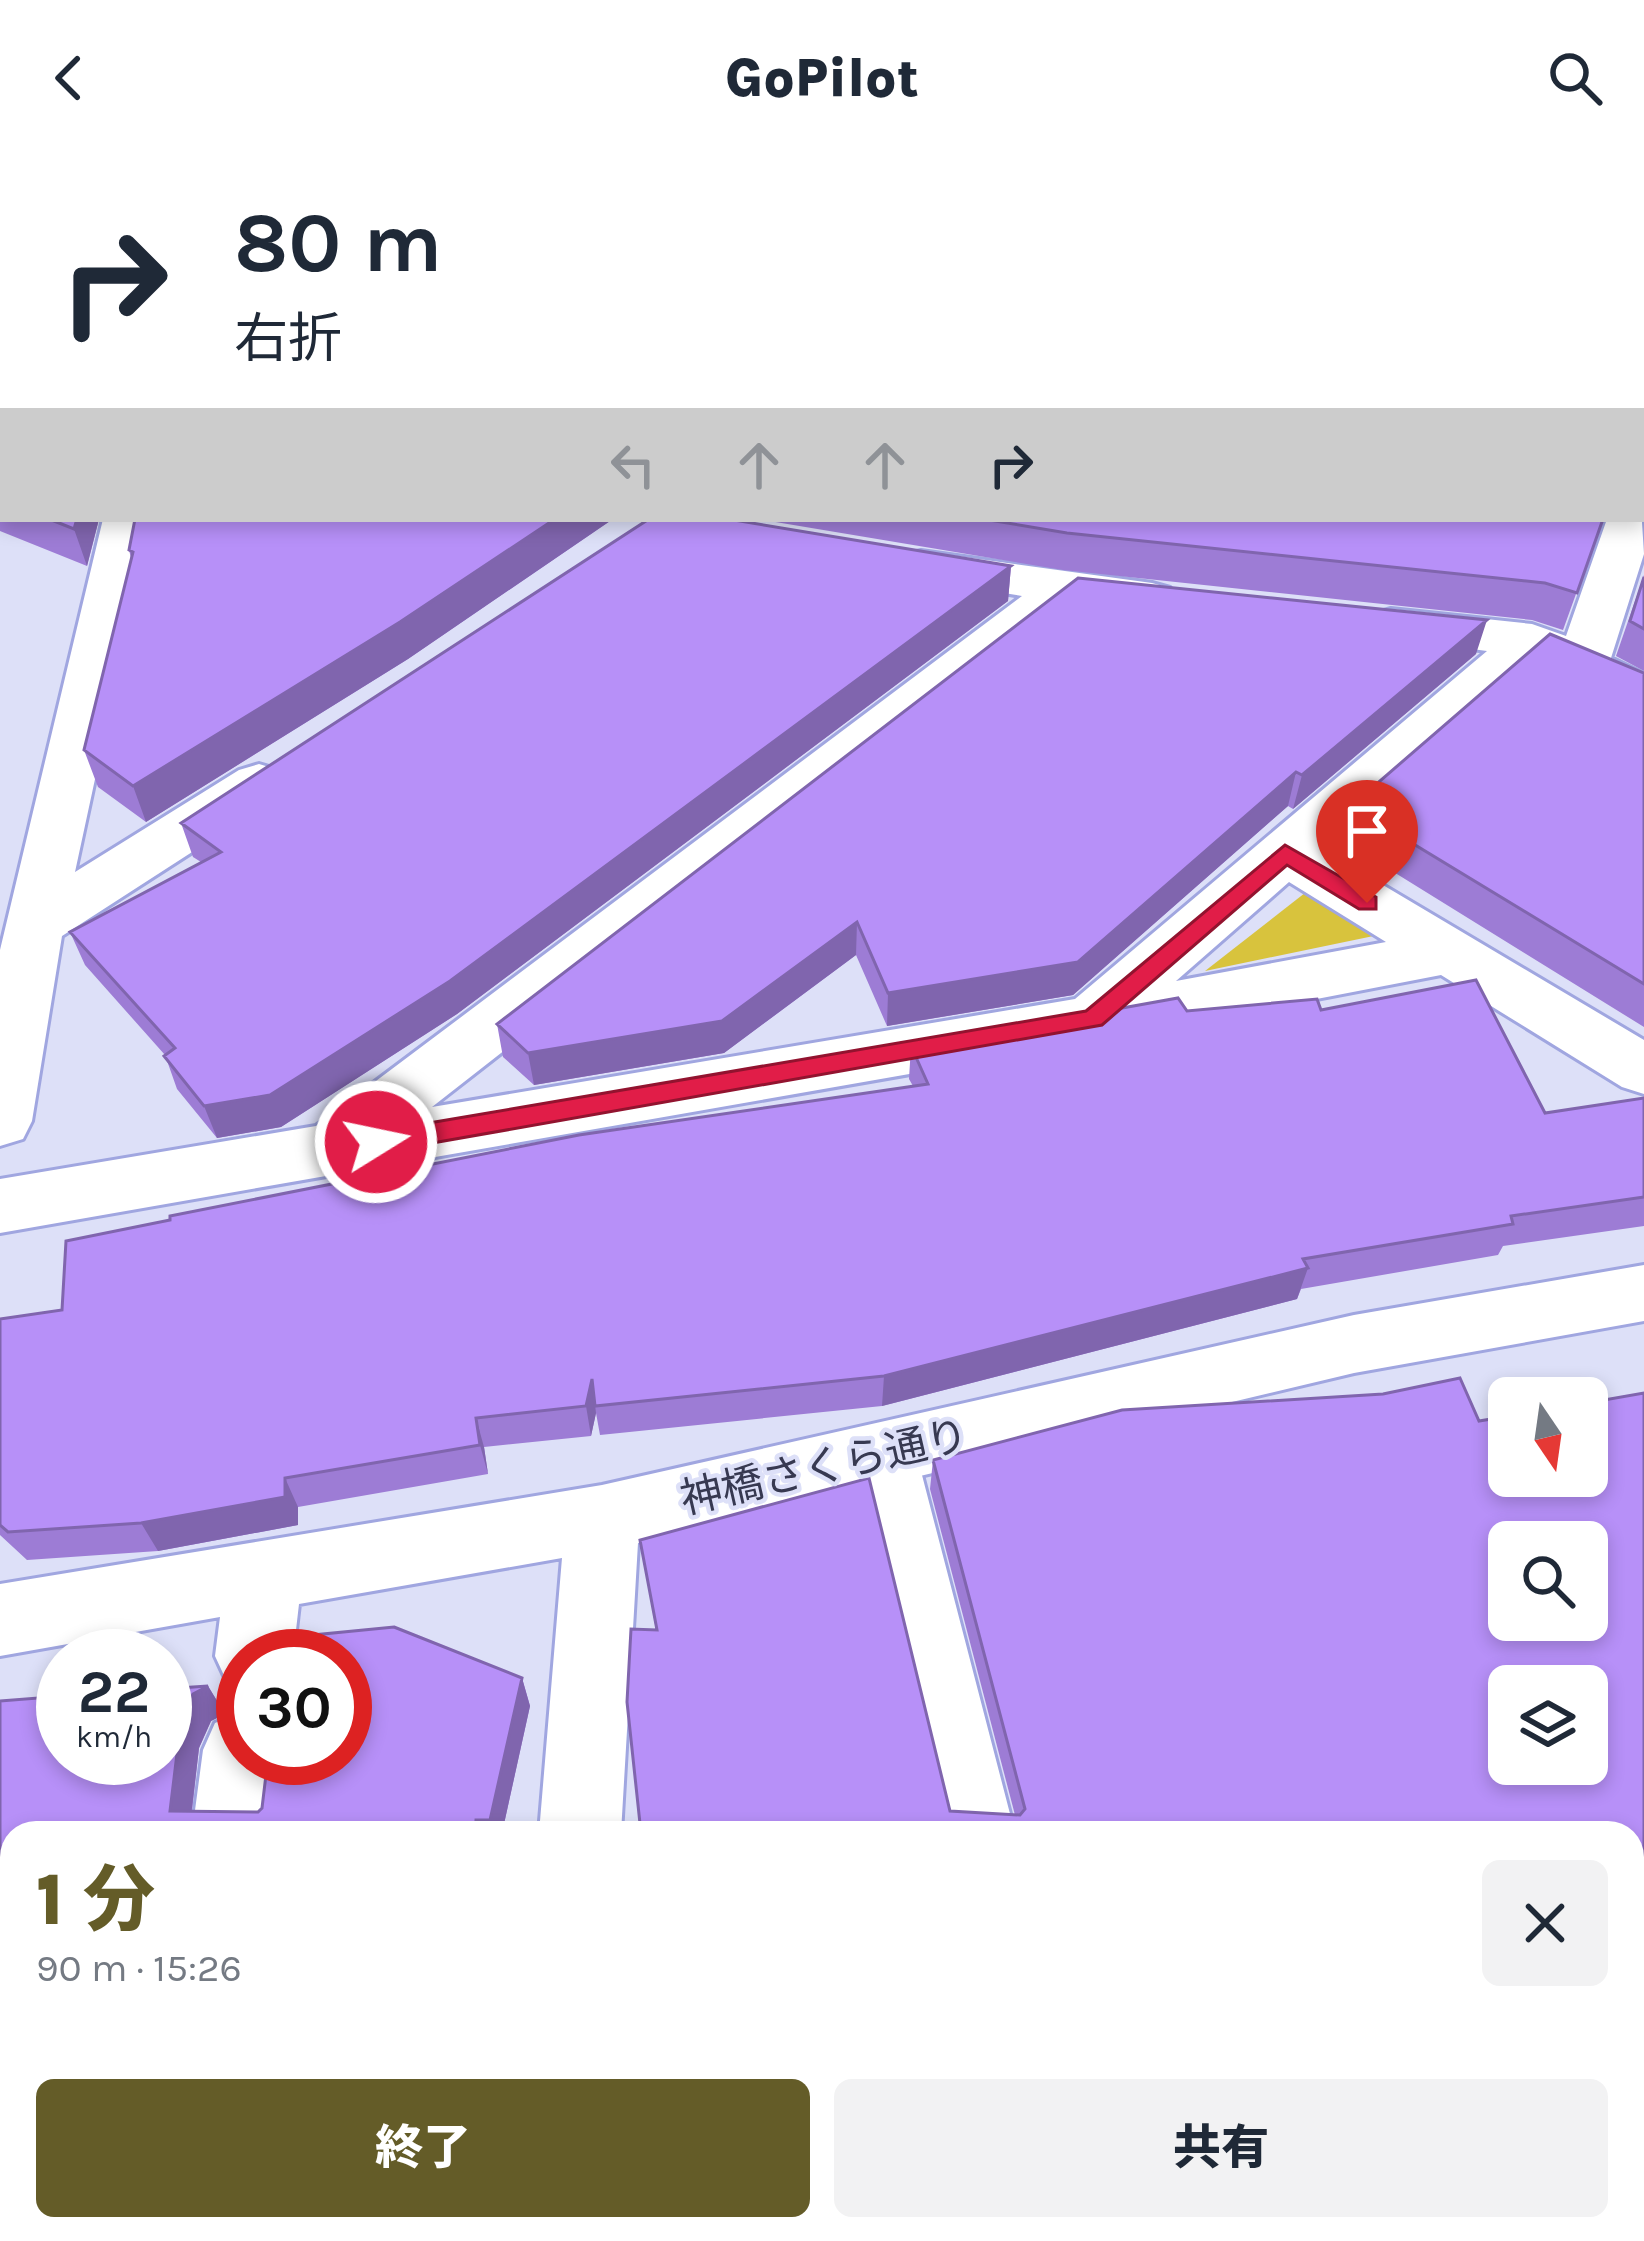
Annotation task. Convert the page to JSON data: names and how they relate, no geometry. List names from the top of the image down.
{
  "streets": {
    "street": ["神橋さくら通り"]
  },
  "north": "bottom",
  "page": {
    "header": "GoPilot",
    "turn": ["80 m", "右折"],
    "speed": "22 km/h",
    "limit": "30",
    "heading": ["1 分", "90 m · 15:26"],
    "buttons": ["終了", "共有"]
  }
}
